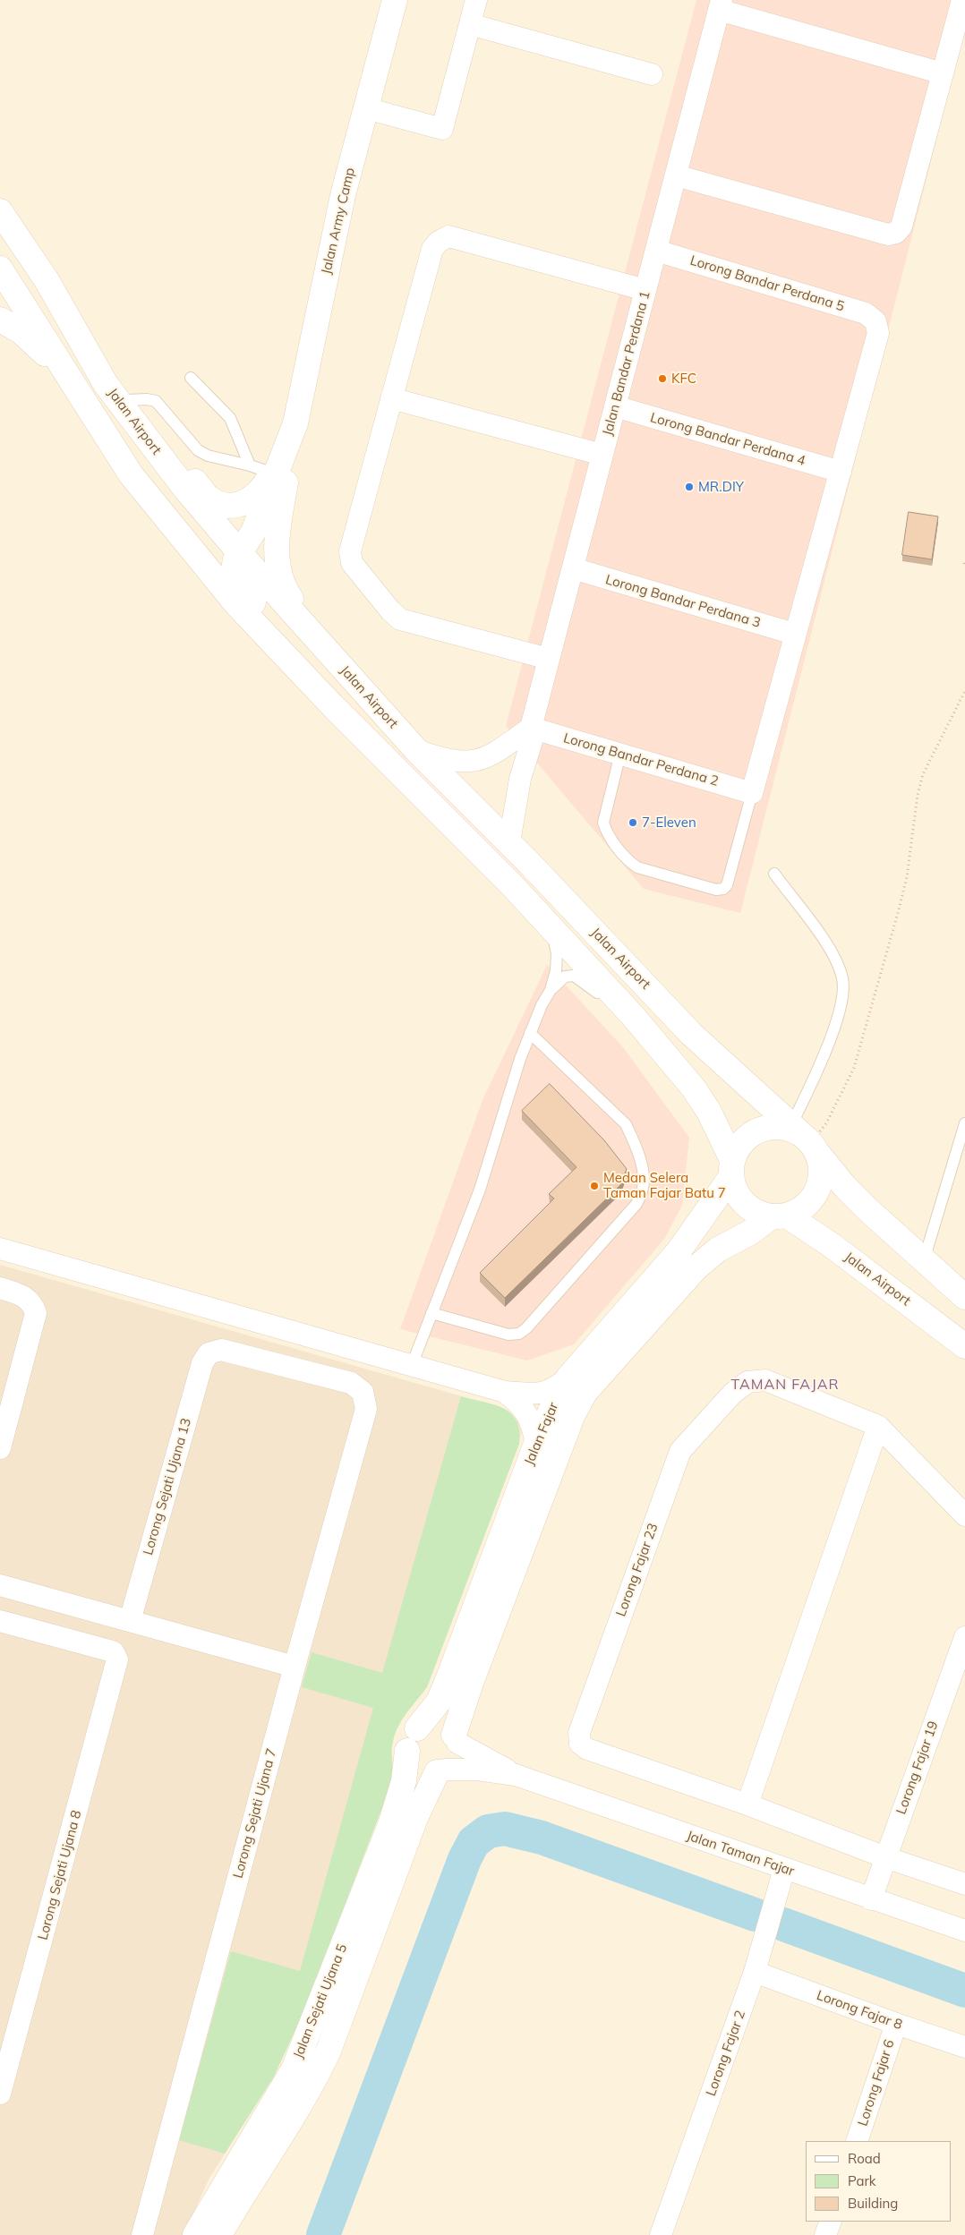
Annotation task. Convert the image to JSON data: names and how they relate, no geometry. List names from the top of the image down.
{
  "streets": {
    "main road": [
      "Jalan Army Camp",
      "Jalan Airport",
      "Jalan Fajar",
      "Jalan Sejati Ujana 5"
    ],
    "street": [
      "Lorong Bandar Perdana 5",
      "Jalan Bandar Perdana 1",
      "Lorong Bandar Perdana 4",
      "Lorong Bandar Perdana 3",
      "Lorong Bandar Perdana 2",
      "Lorong Sejati Ujana 13",
      "Lorong Fajar 23",
      "Lorong Fajar 19",
      "Lorong Sejati Ujana 7",
      "Jalan Taman Fajar",
      "Lorong Sejati Ujana 8",
      "Lorong Fajar 8",
      "Lorong Fajar 2",
      "Lorong Fajar 6"
    ]
  },
  "crossings": [
    ["Lorong Bandar Perdana 5", "Jalan Bandar Perdana 1"],
    ["Lorong Bandar Perdana 5", "Lorong Bandar Perdana 4"],
    ["Jalan Bandar Perdana 1", "Jalan Airport"],
    ["Jalan Bandar Perdana 1", "Lorong Bandar Perdana 4"],
    ["Jalan Bandar Perdana 1", "Lorong Bandar Perdana 3"],
    ["Jalan Bandar Perdana 1", "Lorong Bandar Perdana 2"],
    ["Jalan Airport", "Jalan Fajar"],
    ["Jalan Fajar", "Jalan Sejati Ujana 5"],
    ["Lorong Sejati Ujana 13", "Lorong Sejati Ujana 7"],
    ["Lorong Fajar 23", "Lorong Fajar 19"],
    ["Lorong Fajar 19", "Jalan Taman Fajar"],
    ["Jalan Taman Fajar", "Lorong Fajar 2"],
    ["Lorong Fajar 8", "Lorong Fajar 2"],
    ["Lorong Fajar 8", "Lorong Fajar 6"]
  ],
  "districts": ["TAMAN FAJAR"],
  "places": [
    "KFC",
    "MR.DIY",
    "7-Eleven",
    "Medan Selera Taman Fajar Batu 7"
  ],
  "legend": ["Road", "Park", "Building"]
}
